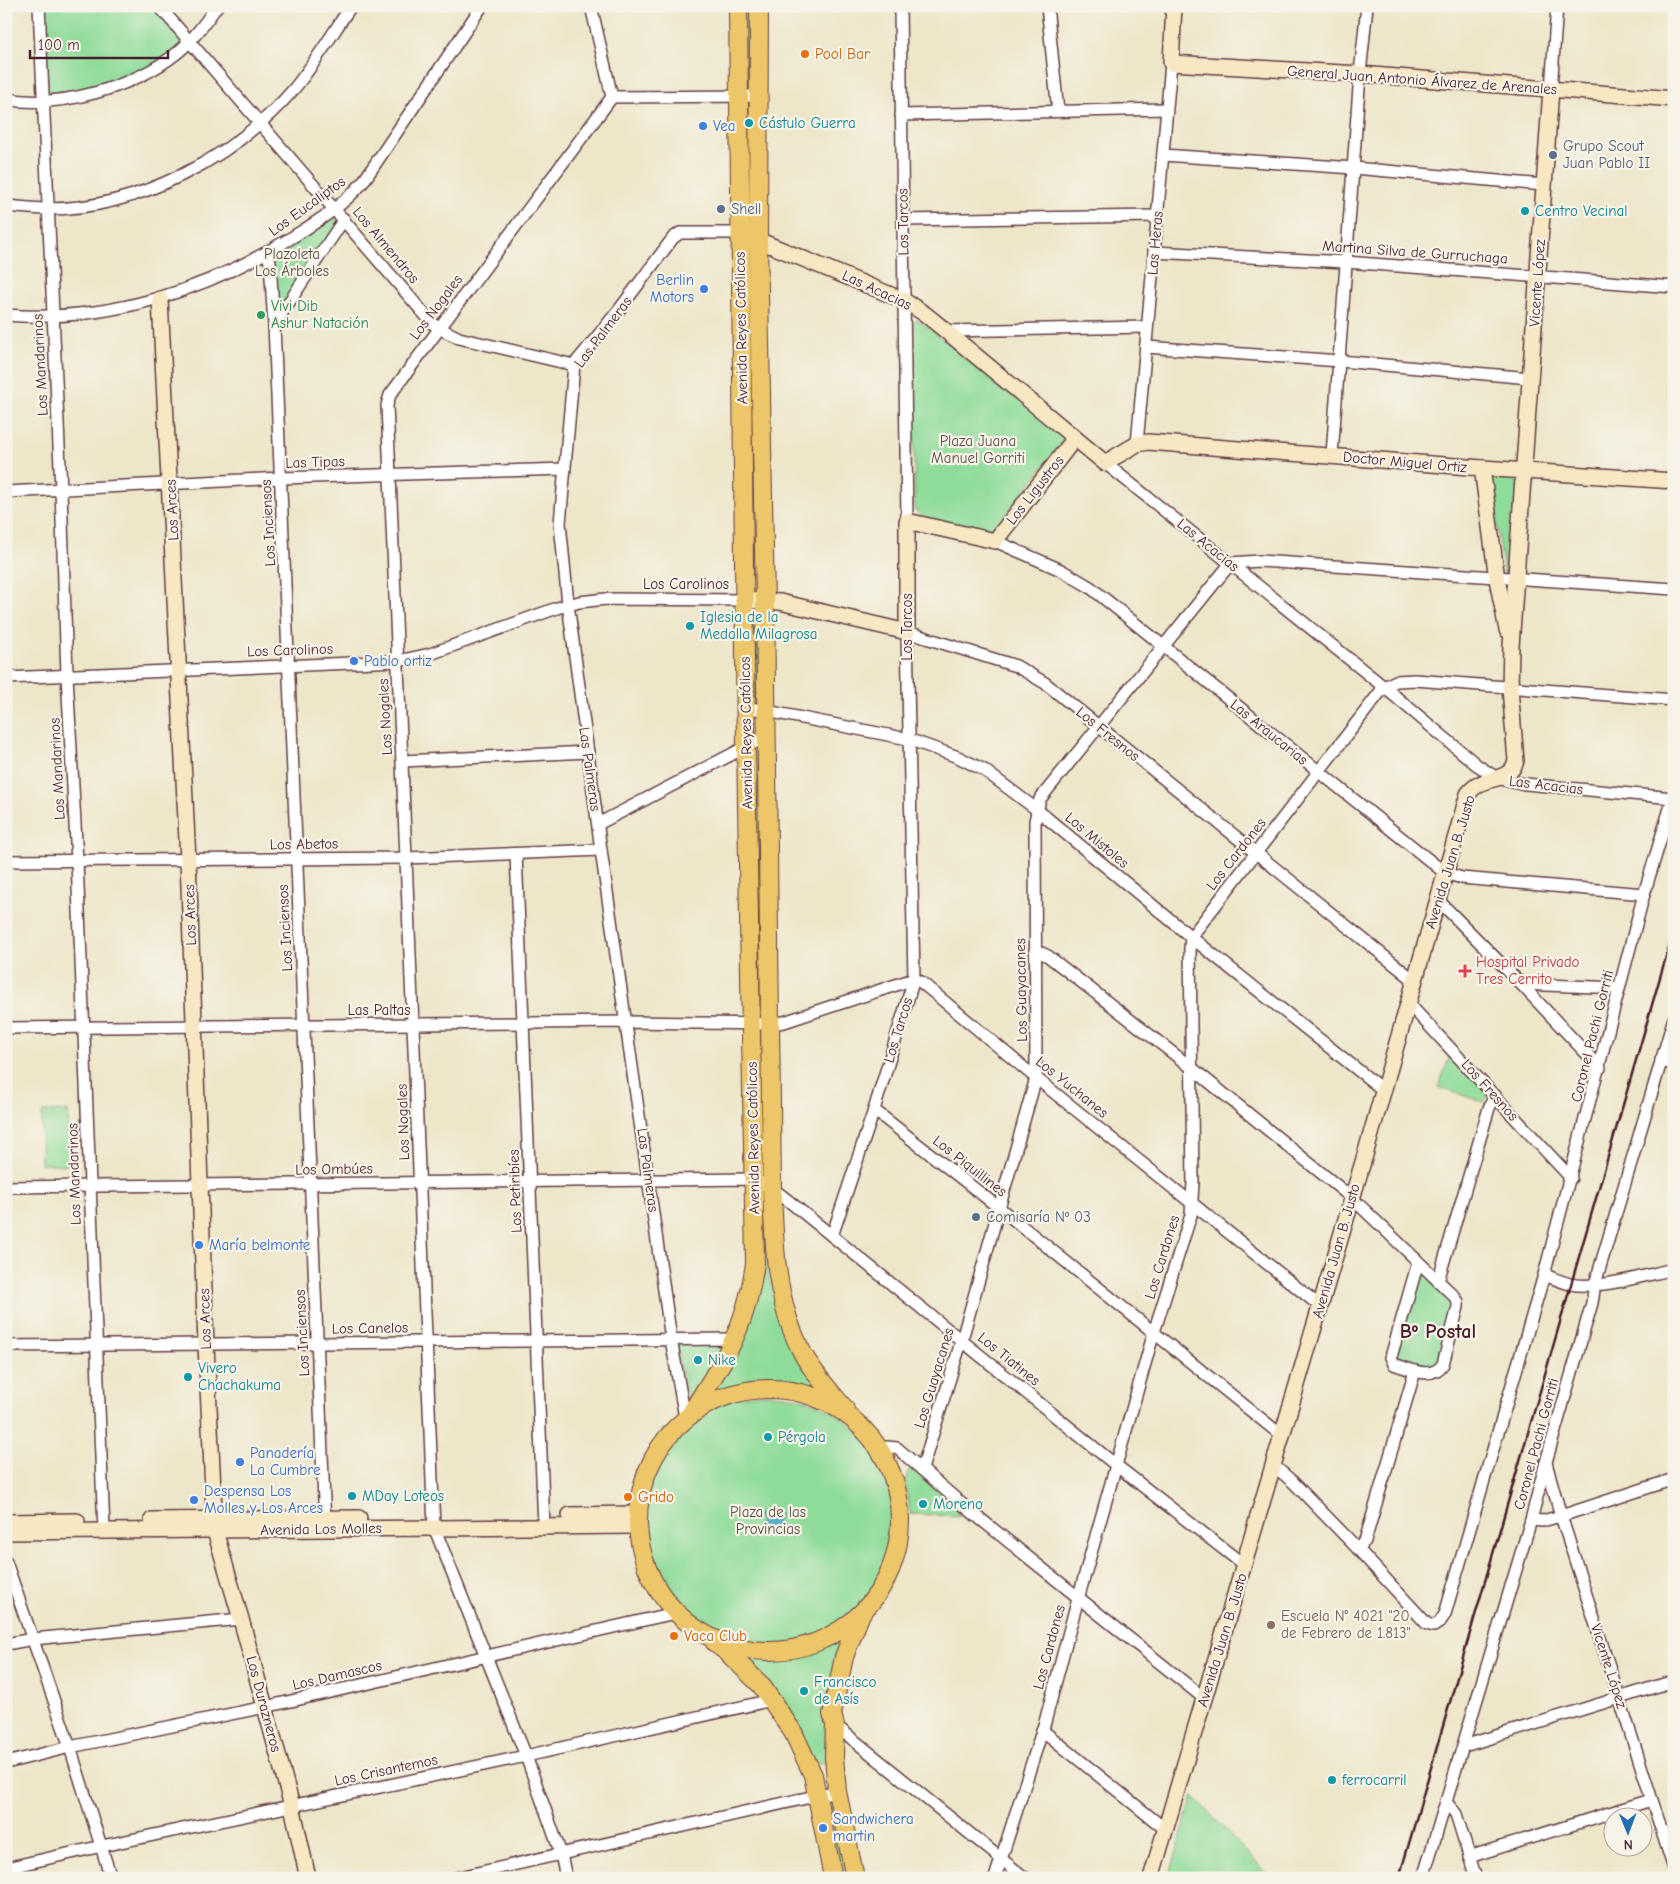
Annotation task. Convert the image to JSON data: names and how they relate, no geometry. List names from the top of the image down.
{
  "streets": {
    "main road": ["Avenida Reyes Católicos"],
    "street": [
      "General Juan Antonio Álvarez de Arenales",
      "Los Eucaliptos",
      "Los Tarcos",
      "Las Heras",
      "Los Almendros",
      "Martina Silva de Gurruchaga",
      "Vicente López",
      "Las Acacias",
      "Los Nogales",
      "Las Palmeras",
      "Los Mandarinos",
      "Las Tipas",
      "Doctor Miguel Ortiz",
      "Los Ligustros",
      "Los Arces",
      "Los Inciensos",
      "Los Carolinos",
      "Las Araucarias",
      "Los Fresnos",
      "Los Mistoles",
      "Los Abetos",
      "Los Cardones",
      "Avenida Juan B. Justo",
      "Los Guayacanes",
      "Las Paltas",
      "Coronel Pachi Gorriti",
      "Los Yuchanes",
      "Los Piquillines",
      "Los Ombúes",
      "Los Petiribíes",
      "Los Canelos",
      "Los Tiatines",
      "Avenida Los Molles",
      "Los Damascos",
      "Los Durazneros",
      "Los Crisantemos"
    ]
  },
  "crossings": [
    ["General Juan Antonio Álvarez de Arenales", "Las Heras"],
    ["General Juan Antonio Álvarez de Arenales", "Vicente López"],
    ["Los Eucaliptos", "Los Almendros"],
    ["Los Eucaliptos", "Los Mandarinos"],
    ["Los Eucaliptos", "Los Arces"],
    ["Los Eucaliptos", "Los Inciensos"],
    ["Los Tarcos", "Las Acacias"],
    ["Los Tarcos", "Las Araucarias"],
    ["Los Tarcos", "Los Fresnos"],
    ["Los Tarcos", "Los Mistoles"],
    ["Los Tarcos", "Los Yuchanes"],
    ["Los Tarcos", "Los Piquillines"],
    ["Los Tarcos", "Los Tiatines"],
    ["Las Heras", "Martina Silva de Gurruchaga"],
    ["Las Heras", "Doctor Miguel Ortiz"],
    ["Los Almendros", "Los Nogales"],
    ["Los Almendros", "Las Palmeras"],
    ["Martina Silva de Gurruchaga", "Vicente López"],
    ["Vicente López", "Doctor Miguel Ortiz"],
    ["Vicente López", "Avenida Juan B. Justo"],
    ["Vicente López", "Coronel Pachi Gorriti"],
    ["Las Acacias", "Avenida Reyes Católicos"],
    ["Las Acacias", "Las Palmeras"],
    ["Las Acacias", "Los Ligustros"],
    ["Las Acacias", "Los Cardones"],
    ["Las Acacias", "Avenida Juan B. Justo"],
    ["Las Acacias", "Los Guayacanes"],
    ["Las Acacias", "Coronel Pachi Gorriti"],
    ["Los Nogales", "Las Tipas"],
    ["Los Nogales", "Los Carolinos"],
    ["Los Nogales", "Los Abetos"],
    ["Los Nogales", "Las Paltas"],
    ["Los Nogales", "Los Ombúes"],
    ["Los Nogales", "Los Canelos"],
    ["Los Nogales", "Avenida Los Molles"],
    ["Los Nogales", "Los Damascos"],
    ["Los Nogales", "Los Crisantemos"],
    ["Avenida Reyes Católicos", "Las Palmeras"],
    ["Avenida Reyes Católicos", "Los Carolinos"],
    ["Avenida Reyes Católicos", "Los Fresnos"],
    ["Avenida Reyes Católicos", "Los Mistoles"],
    ["Avenida Reyes Católicos", "Las Paltas"],
    ["Avenida Reyes Católicos", "Los Ombúes"],
    ["Avenida Reyes Católicos", "Los Canelos"],
    ["Avenida Reyes Católicos", "Los Tiatines"],
    ["Las Palmeras", "Las Tipas"],
    ["Las Palmeras", "Los Carolinos"],
    ["Las Palmeras", "Los Abetos"],
    ["Las Palmeras", "Las Paltas"],
    ["Las Palmeras", "Los Ombúes"],
    ["Las Palmeras", "Los Canelos"],
    ["Los Mandarinos", "Las Tipas"],
    ["Los Mandarinos", "Los Carolinos"],
    ["Los Mandarinos", "Los Abetos"],
    ["Los Mandarinos", "Las Paltas"],
    ["Los Mandarinos", "Los Ombúes"],
    ["Los Mandarinos", "Los Canelos"],
    ["Los Mandarinos", "Avenida Los Molles"],
    ["Las Tipas", "Los Arces"],
    ["Las Tipas", "Los Inciensos"],
    ["Doctor Miguel Ortiz", "Avenida Juan B. Justo"],
    ["Los Ligustros", "Las Araucarias"],
    ["Los Arces", "Los Carolinos"],
    ["Los Arces", "Los Abetos"],
    ["Los Arces", "Las Paltas"],
    ["Los Arces", "Los Ombúes"],
    ["Los Arces", "Los Canelos"],
    ["Los Arces", "Avenida Los Molles"],
    ["Los Arces", "Los Durazneros"],
    ["Los Inciensos", "Los Carolinos"],
    ["Los Inciensos", "Los Abetos"],
    ["Los Inciensos", "Las Paltas"],
    ["Los Inciensos", "Los Ombúes"],
    ["Los Inciensos", "Los Canelos"],
    ["Los Inciensos", "Avenida Los Molles"],
    ["Los Carolinos", "Los Fresnos"],
    ["Las Araucarias", "Los Cardones"],
    ["Las Araucarias", "Avenida Juan B. Justo"],
    ["Las Araucarias", "Los Guayacanes"],
    ["Las Araucarias", "Coronel Pachi Gorriti"],
    ["Los Fresnos", "Los Cardones"],
    ["Los Fresnos", "Avenida Juan B. Justo"],
    ["Los Fresnos", "Los Guayacanes"],
    ["Los Fresnos", "Coronel Pachi Gorriti"],
    ["Los Mistoles", "Los Cardones"],
    ["Los Mistoles", "Avenida Juan B. Justo"],
    ["Los Mistoles", "Los Guayacanes"],
    ["Los Abetos", "Los Petiribíes"],
    ["Los Cardones", "Los Yuchanes"],
    ["Los Cardones", "Los Piquillines"],
    ["Los Cardones", "Los Tiatines"],
    ["Avenida Juan B. Justo", "Los Yuchanes"],
    ["Avenida Juan B. Justo", "Los Piquillines"],
    ["Avenida Juan B. Justo", "Los Tiatines"],
    ["Los Guayacanes", "Los Yuchanes"],
    ["Los Guayacanes", "Los Piquillines"],
    ["Los Guayacanes", "Los Tiatines"],
    ["Las Paltas", "Los Petiribíes"],
    ["Los Ombúes", "Los Petiribíes"],
    ["Los Ombúes", "Los Tiatines"],
    ["Los Petiribíes", "Los Canelos"],
    ["Los Petiribíes", "Avenida Los Molles"],
    ["Avenida Los Molles", "Los Durazneros"],
    ["Los Damascos", "Los Durazneros"],
    ["Los Durazneros", "Los Crisantemos"]
  ],
  "districts": ["Bº Postal"],
  "parks": ["Plazoleta Los Árboles", "Plaza Juana Manuel Gorriti", "Plaza de las Provincias"],
  "places": {
    "other": [
      "Pool Bar",
      "Cástulo Guerra",
      "Vea",
      "Grupo Scout Juan Pablo II",
      "Shell",
      "Centro Vecinal",
      "Berlin Motors",
      "Vivi Dib Ashur Natación",
      "Iglesia de la Medalla Milagrosa",
      "Pablo ortiz",
      "Comisaría Nº 03",
      "María belmonte",
      "Nike",
      "Vivero Chachakuma",
      "Pérgola",
      "Panadería La Cumbre",
      "MDay Loteos",
      "Grido",
      "Despensa Los Molles y Los Arces",
      "Moreno",
      "Escuela N° 4021 \"20 de Febrero de 1.813\"",
      "Vaca Club",
      "Francisco de Asís",
      "ferrocarril",
      "Sandwichera martin"
    ],
    "health": ["Hospital Privado Tres Cerrito"]
  },
  "scale_bar": "100 m",
  "north": "bottom"
}
